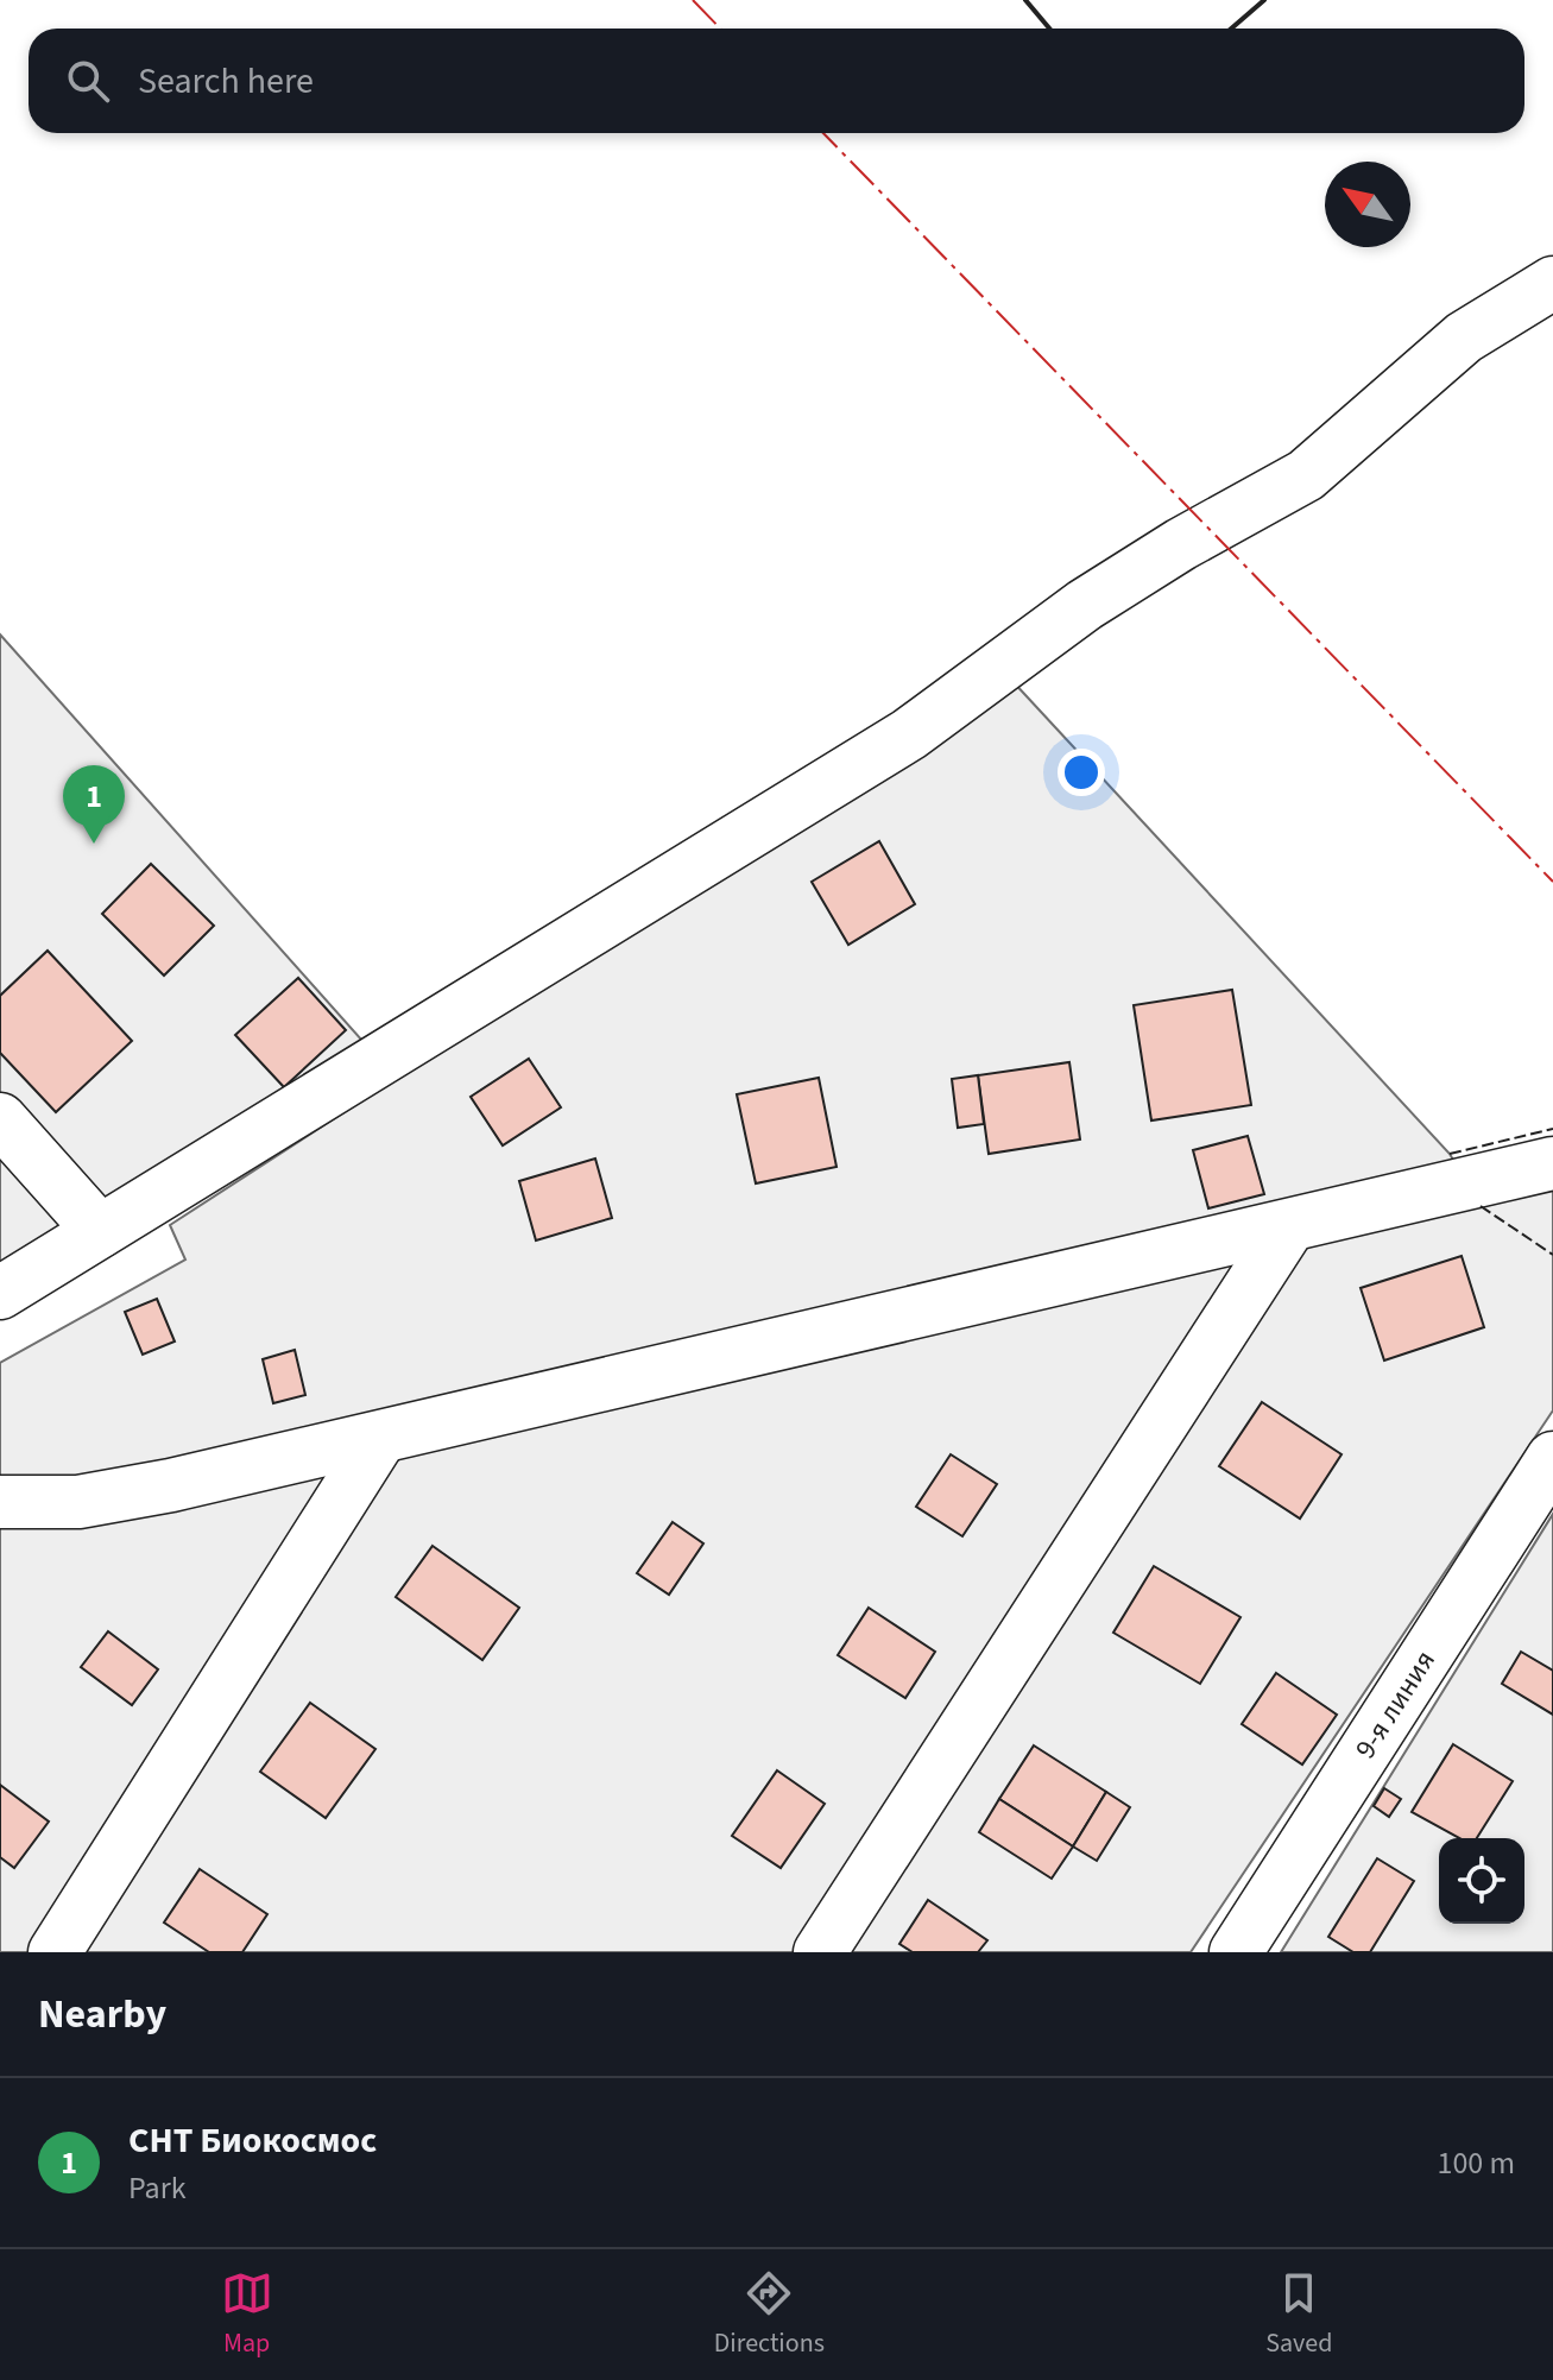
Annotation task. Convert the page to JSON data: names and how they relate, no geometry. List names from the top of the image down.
{
  "streets": {
    "street": ["9-я линия"]
  },
  "north": "top left",
  "page": {
    "search": "Search here",
    "pins": "1",
    "heading": "Nearby",
    "list": [
      {
        "mark": "1",
        "name": "СНТ Биокосмос",
        "note": "Park",
        "value": "100 m"
      }
    ],
    "nav": ["Map", "Directions", "Saved"]
  }
}
